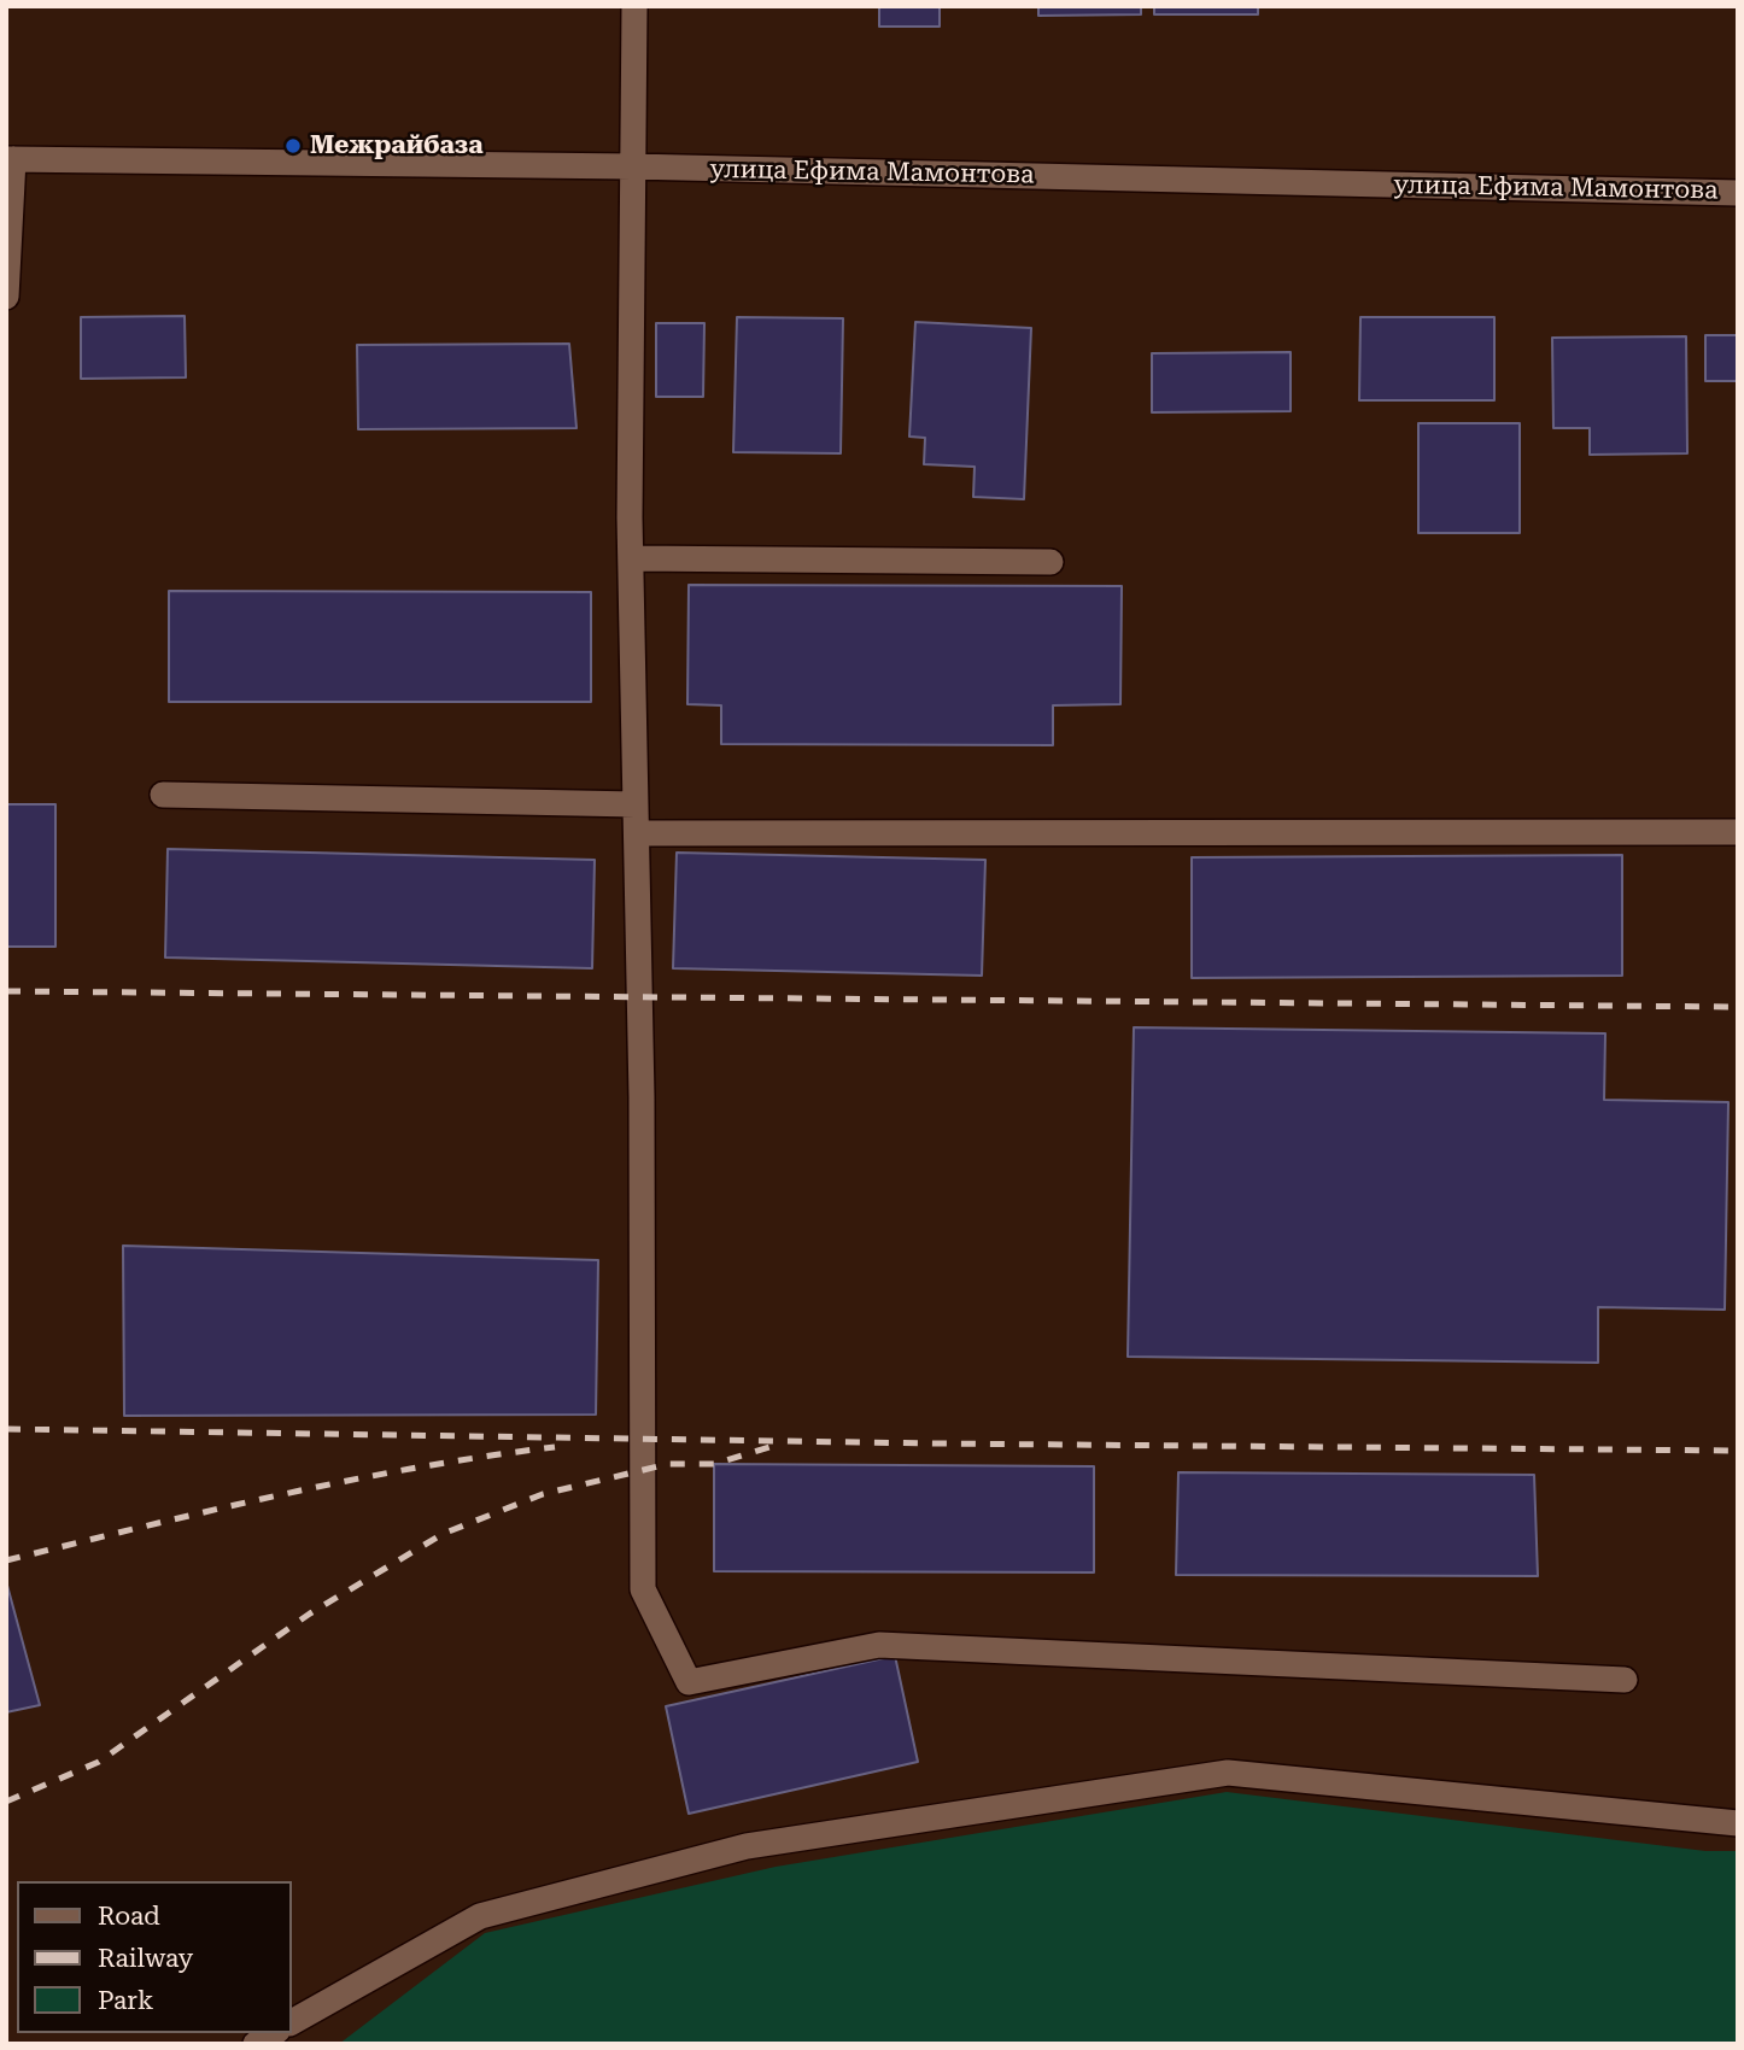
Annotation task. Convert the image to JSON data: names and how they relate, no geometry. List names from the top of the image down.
{
  "streets": {
    "street": ["улица Ефима Мамонтова"]
  },
  "places": ["Межрайбаза"],
  "legend": ["Road", "Railway", "Park"]
}
